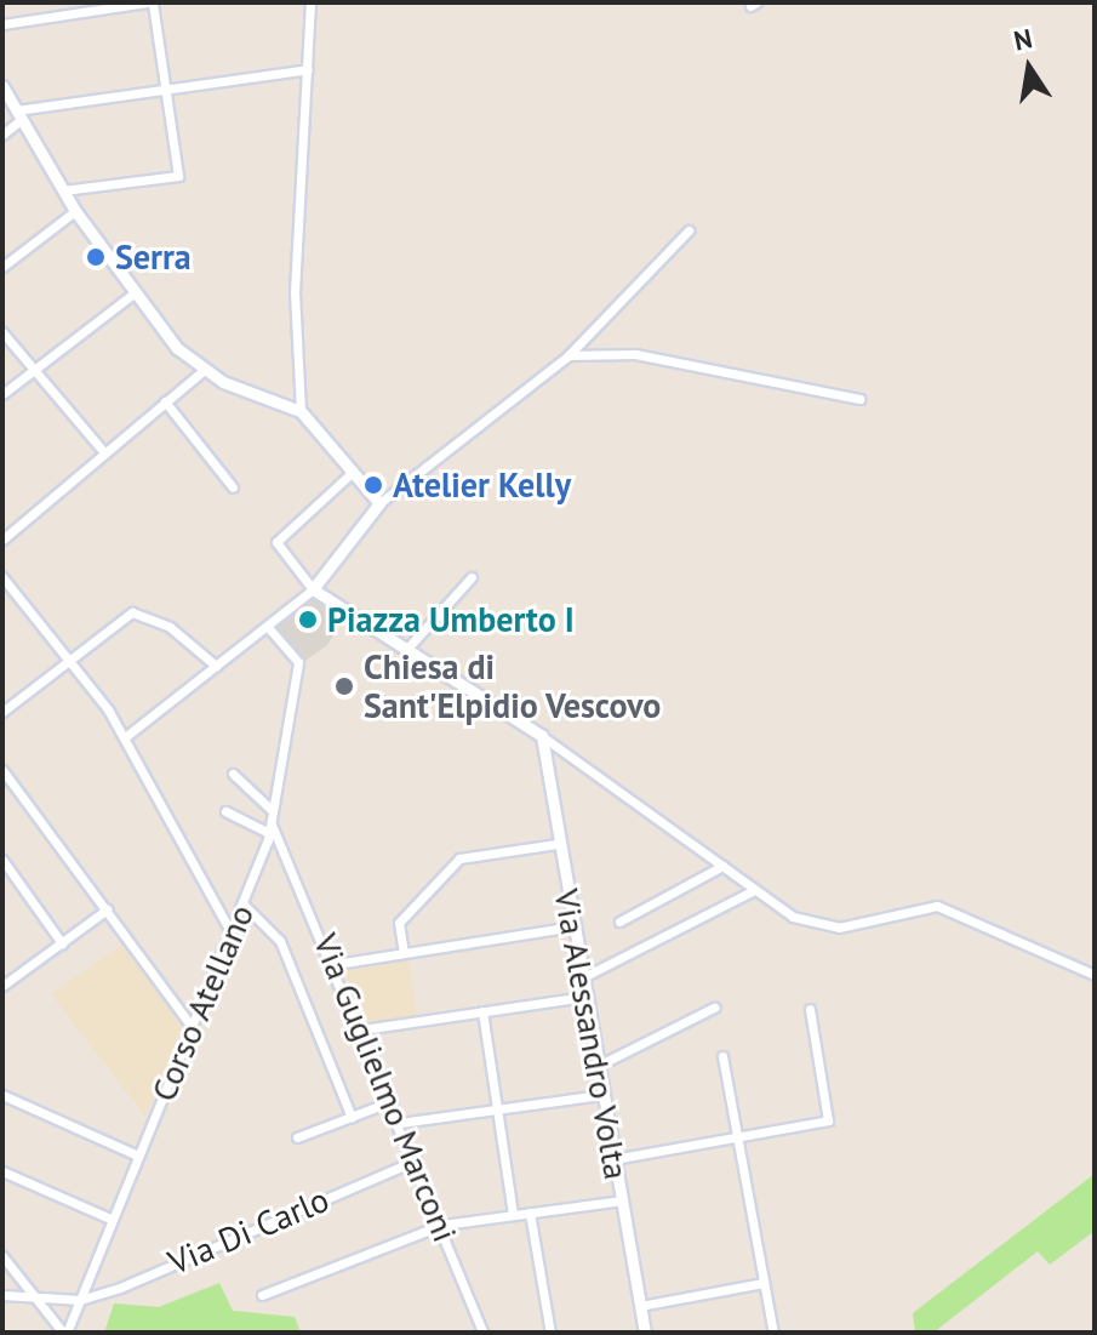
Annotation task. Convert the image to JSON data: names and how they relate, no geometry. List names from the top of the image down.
{
  "streets": {
    "street": [
      "Corso Atellano",
      "Via Alessandro Volta",
      "Via Guglielmo Marconi",
      "Via Di Carlo"
    ]
  },
  "crossings": [
    ["Corso Atellano", "Via Guglielmo Marconi"],
    ["Corso Atellano", "Via Di Carlo"],
    ["Via Guglielmo Marconi", "Via Di Carlo"]
  ],
  "places": [
    "Serra",
    "Atelier Kelly",
    "Piazza Umberto I",
    "Chiesa di Sant'Elpidio Vescovo"
  ],
  "north": "top"
}
